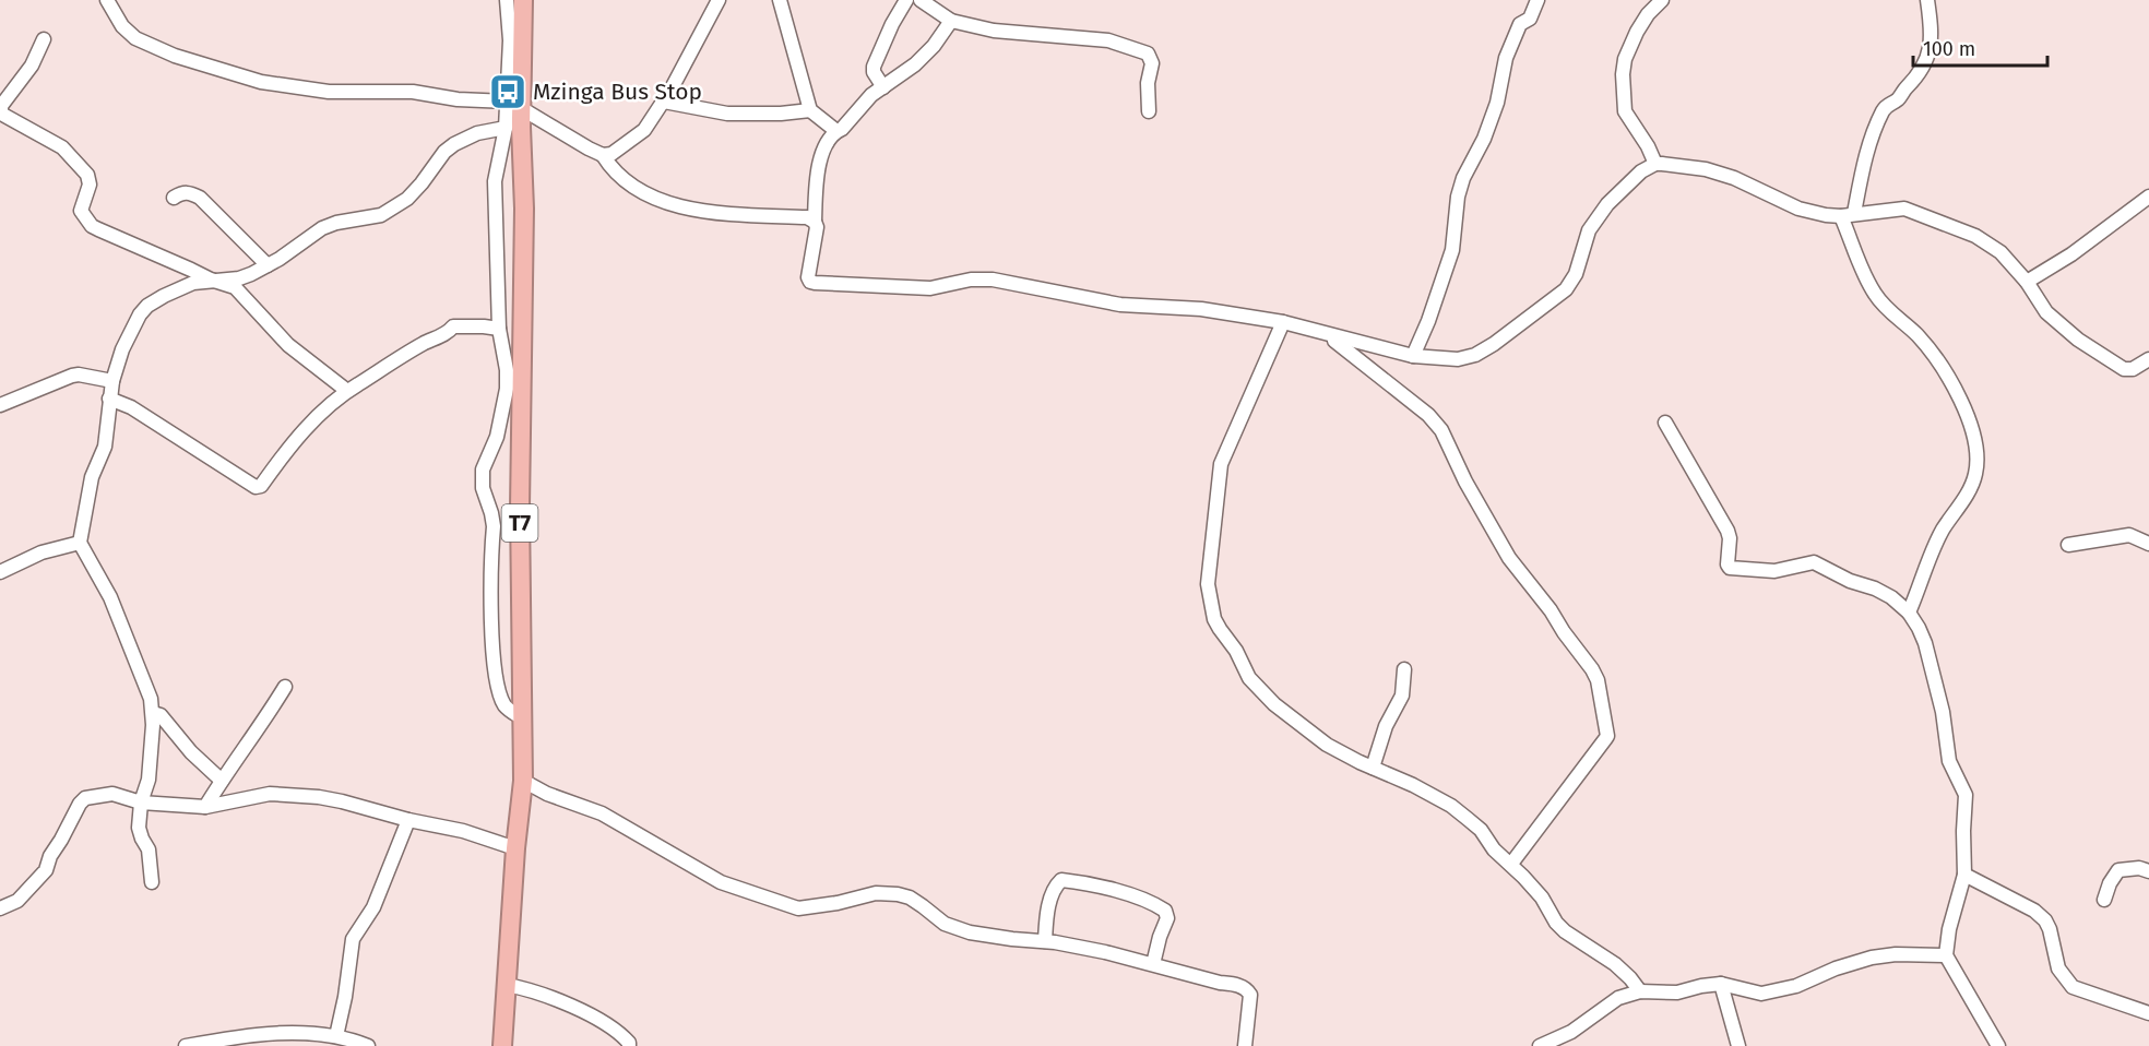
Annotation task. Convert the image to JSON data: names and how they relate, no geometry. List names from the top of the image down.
{
  "streets": {
    "highway": ["T7"]
  },
  "places": {
    "bus stop": ["Mzinga Bus Stop"]
  },
  "scale_bar": "100 m"
}
